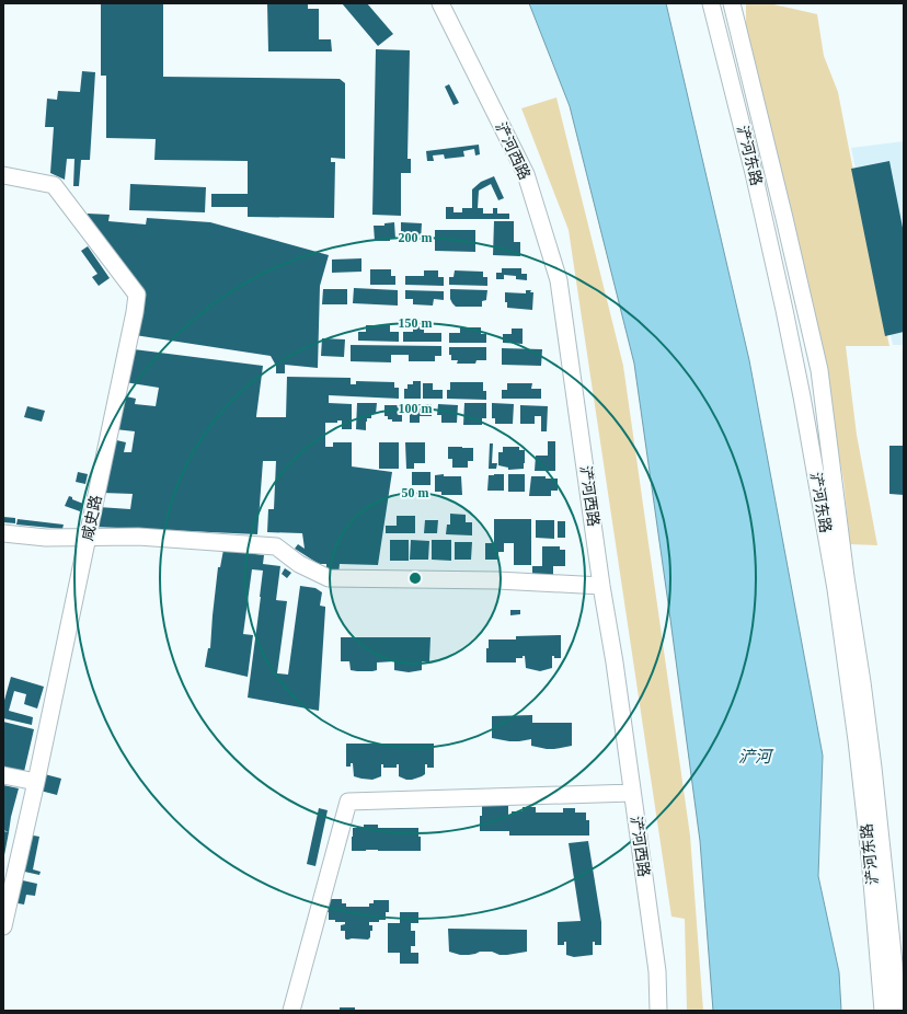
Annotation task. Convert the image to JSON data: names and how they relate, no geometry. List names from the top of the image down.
{
  "streets": {
    "street": ["浐河西路", "浐河东路", "咸史路"]
  },
  "water": ["浐河"],
  "rings": [
    "200 m",
    "150 m",
    "100 m",
    "50 m"
  ]
}
